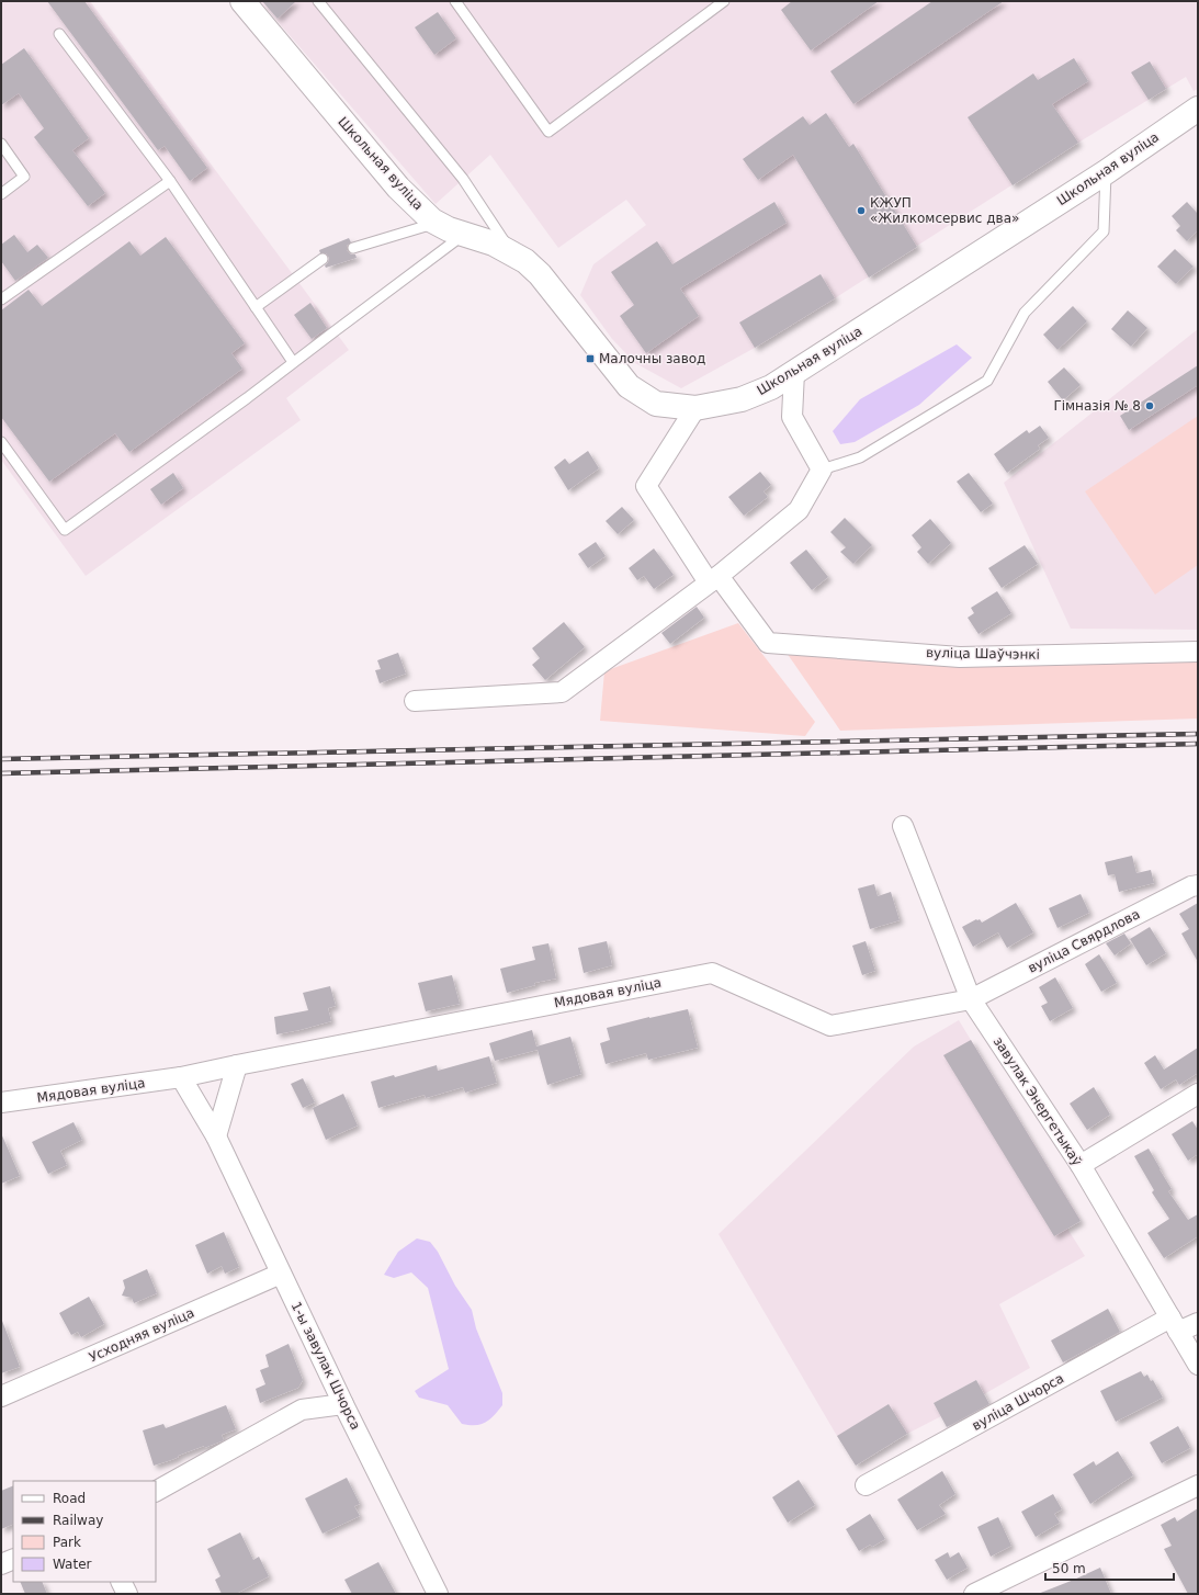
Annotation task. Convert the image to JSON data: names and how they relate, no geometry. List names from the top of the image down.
{
  "streets": {
    "street": [
      "Школьная вуліца",
      "вуліца Шаўчэнкі",
      "вуліца Свярдлова",
      "Мядовая вуліца",
      "завулак Энергетыкаў",
      "Усходняя вуліца",
      "1-ы завулак Шчорса",
      "вуліца Шчорса"
    ]
  },
  "crossings": [
    ["вуліца Свярдлова", "Мядовая вуліца"],
    ["вуліца Свярдлова", "завулак Энергетыкаў"],
    ["Мядовая вуліца", "завулак Энергетыкаў"],
    ["Мядовая вуліца", "1-ы завулак Шчорса"],
    ["завулак Энергетыкаў", "вуліца Шчорса"],
    ["Усходняя вуліца", "1-ы завулак Шчорса"]
  ],
  "places": {
    "other": ["КЖУП «Жилкомсервис два»", "Гімназія № 8"],
    "transit": ["Малочны завод"]
  },
  "legend": [
    "Road",
    "Railway",
    "Park",
    "Water"
  ],
  "scale_bar": "50 m"
}
